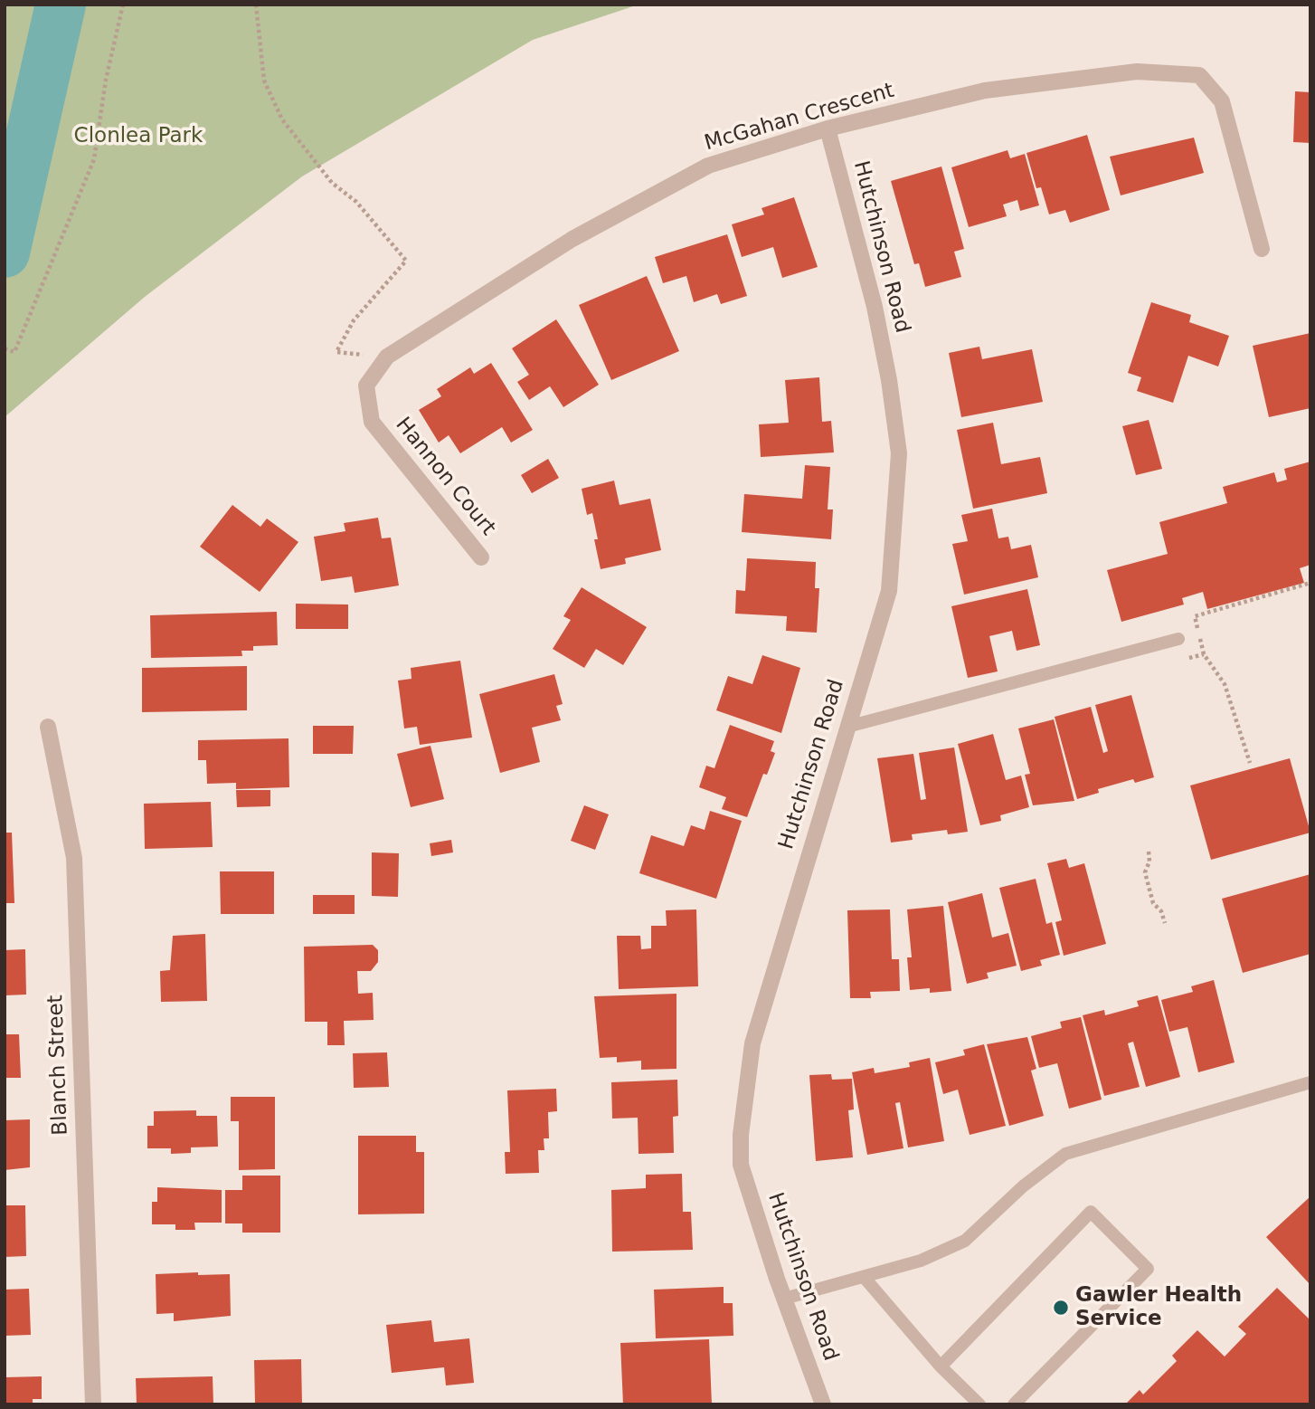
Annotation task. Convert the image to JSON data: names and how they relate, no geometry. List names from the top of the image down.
{
  "streets": {
    "street": [
      "McGahan Crescent",
      "Hutchinson Road",
      "Hannon Court",
      "Blanch Street"
    ]
  },
  "crossings": [
    ["McGahan Crescent", "Hutchinson Road"],
    ["McGahan Crescent", "Hannon Court"]
  ],
  "parks": ["Clonlea Park"],
  "places": ["Gawler Health Service"]
}
